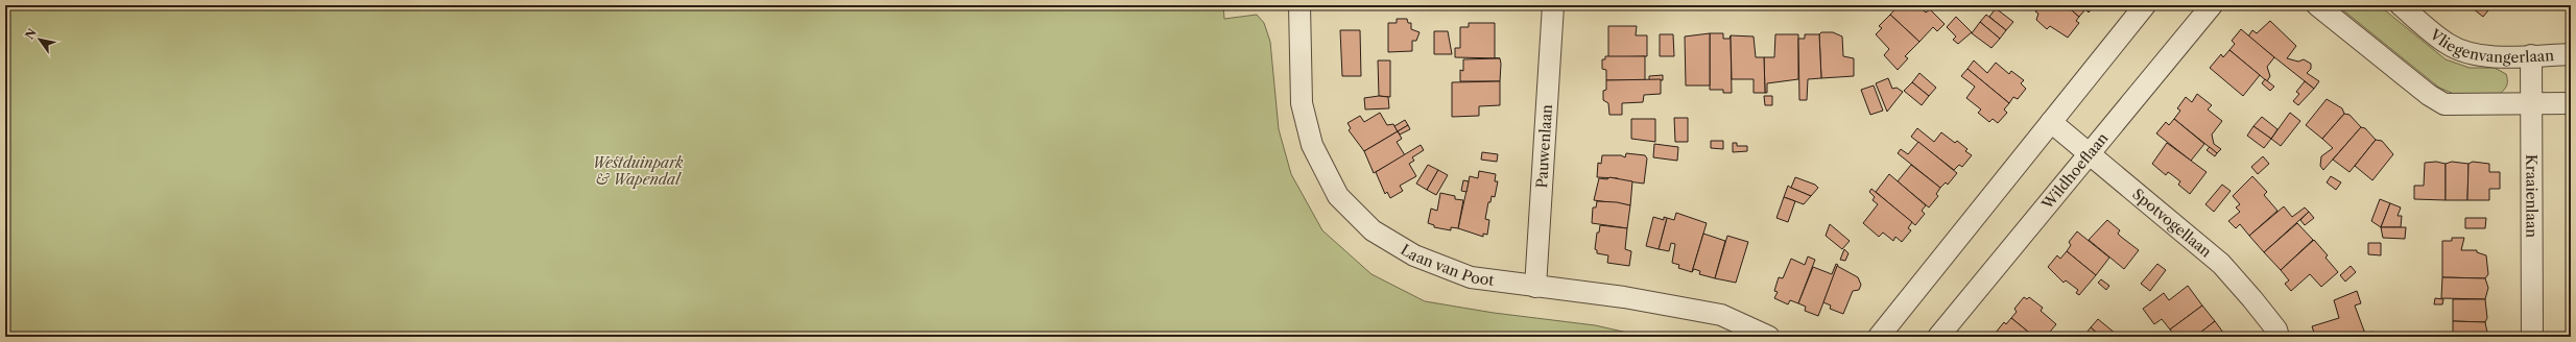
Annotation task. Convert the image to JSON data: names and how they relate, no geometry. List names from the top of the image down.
{
  "streets": {
    "street": [
      "Vliegenvangerlaan",
      "Pauwenlaan",
      "Wildhoeflaan",
      "Kraaienlaan",
      "Spotvogellaan",
      "Laan van Poot"
    ]
  },
  "crossings": [
    ["Vliegenvangerlaan", "Kraaienlaan"],
    ["Pauwenlaan", "Laan van Poot"],
    ["Wildhoeflaan", "Spotvogellaan"]
  ],
  "parks": ["Westduinpark & Wapendal"],
  "north": "top left"
}
